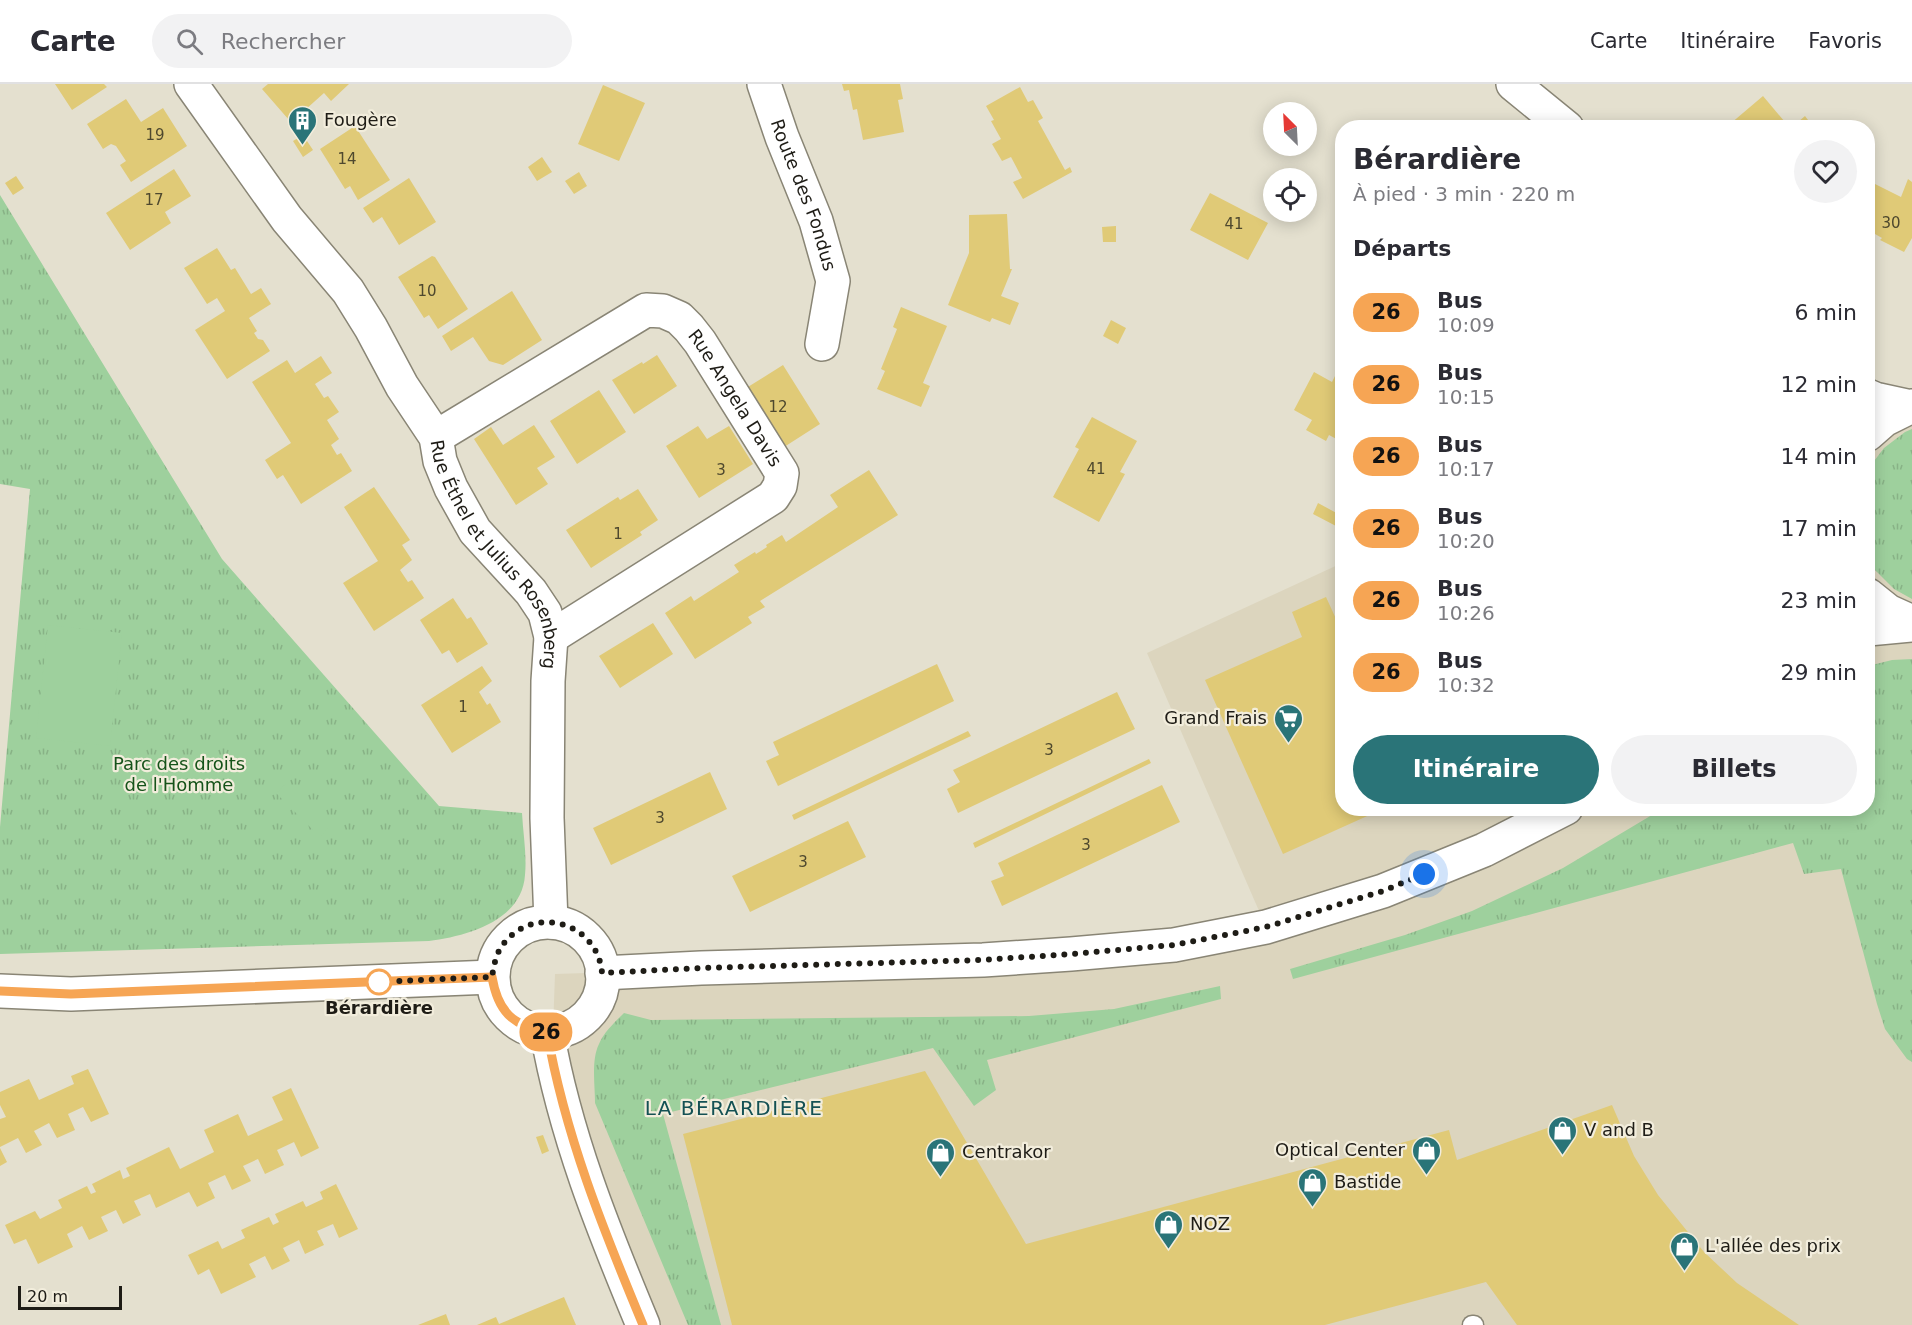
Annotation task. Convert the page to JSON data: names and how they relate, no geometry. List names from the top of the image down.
{
  "streets": {
    "street": ["Route des Fondus", "Rue Angela Davis", "Rue Éthel et Julius Rosenberg"]
  },
  "crossings": [
    ["Rue Angela Davis", "Rue Éthel et Julius Rosenberg"]
  ],
  "districts": ["LA BÉRARDIÈRE"],
  "parks": ["Parc des droits de l'Homme"],
  "places": {
    "building": ["Fougère"],
    "supermarket": ["Grand Frais"],
    "other": ["Bérardière"],
    "shop": [
      "V and B",
      "Optical Center",
      "Centrakor",
      "Bastide",
      "NOZ",
      "L'allée des prix"
    ]
  },
  "lines": ["bus line 26"],
  "house_numbers": [
    "19",
    "14",
    "17",
    "30",
    "41",
    "10",
    "12",
    "41",
    "3",
    "1",
    "1",
    "3",
    "3",
    "3",
    "3"
  ],
  "scale_bar": "20 m",
  "north": "top left",
  "page": {
    "header": "Carte",
    "search": "Rechercher",
    "nav": ["Carte", "Itinéraire", "Favoris"],
    "on_map": "26",
    "heading": [
      ["Bérardière", "À pied · 3 min · 220 m"],
      "Départs"
    ],
    "list": [
      {
        "mark": "26",
        "name": "Bus",
        "note": "10:09",
        "value": "6 min"
      },
      {
        "mark": "26",
        "name": "Bus",
        "note": "10:15",
        "value": "12 min"
      },
      {
        "mark": "26",
        "name": "Bus",
        "note": "10:17",
        "value": "14 min"
      },
      {
        "mark": "26",
        "name": "Bus",
        "note": "10:20",
        "value": "17 min"
      },
      {
        "mark": "26",
        "name": "Bus",
        "note": "10:26",
        "value": "23 min"
      },
      {
        "mark": "26",
        "name": "Bus",
        "note": "10:32",
        "value": "29 min"
      }
    ],
    "buttons": ["Itinéraire", "Billets"],
    "scale": "20 m"
  }
}
